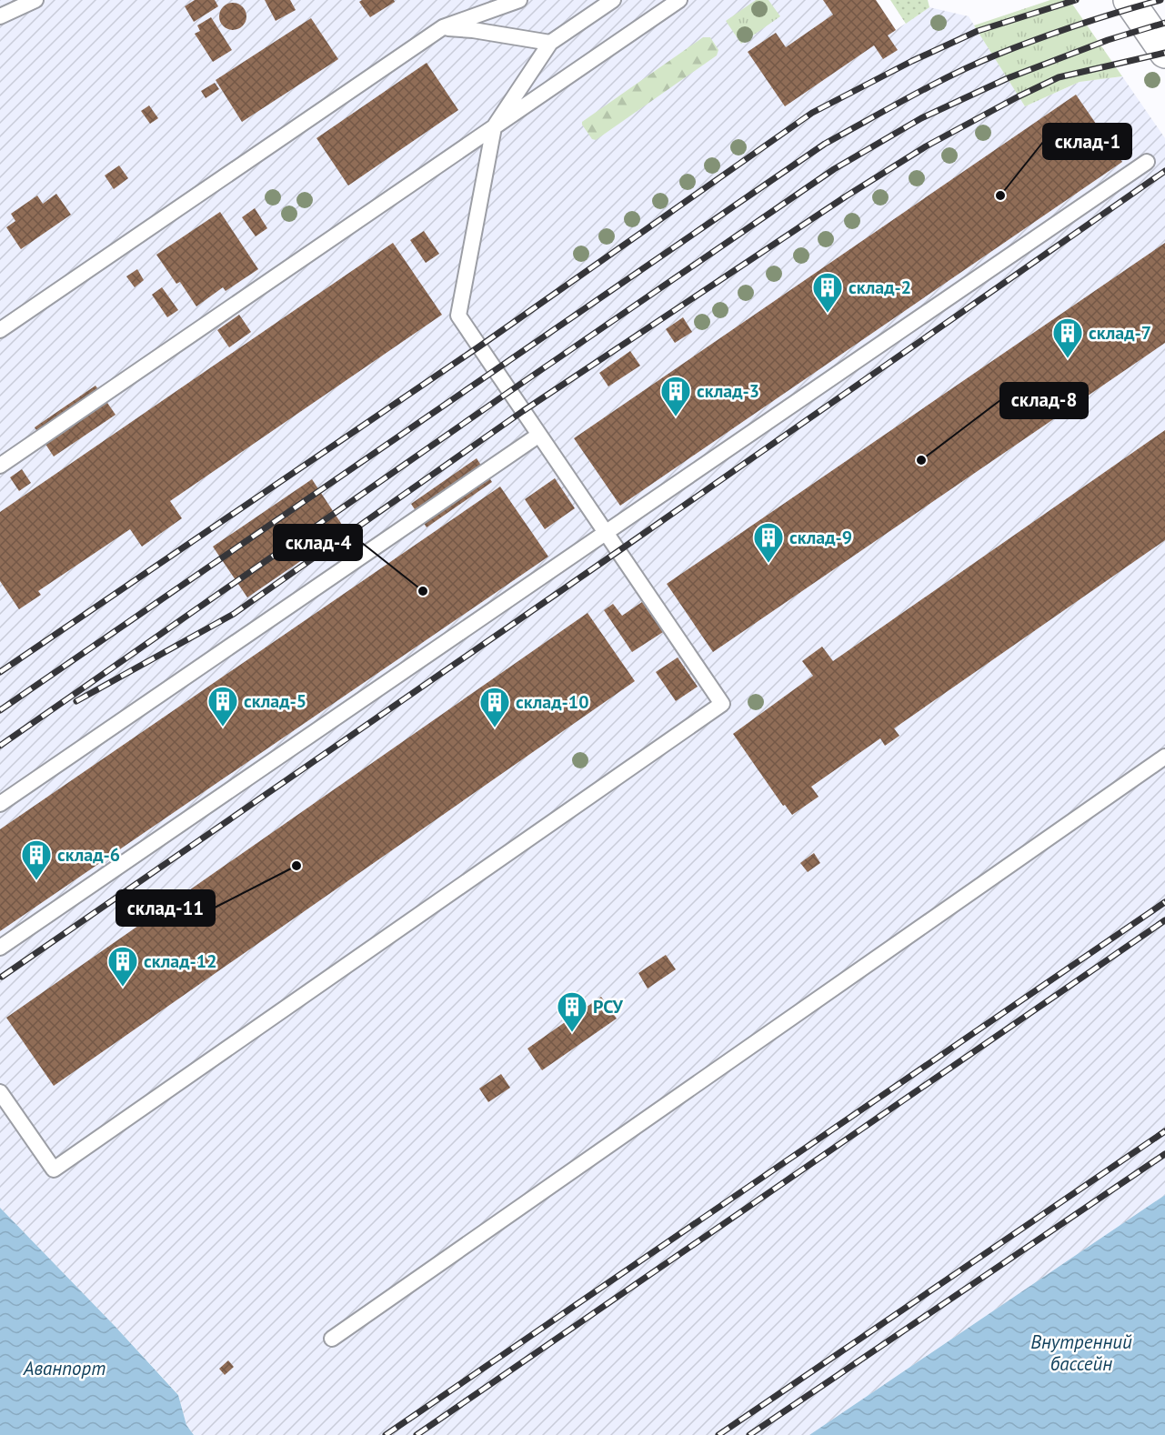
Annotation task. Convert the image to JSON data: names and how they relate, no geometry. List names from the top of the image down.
{
  "water": ["Внутренний бассейн", "Аванпорт"],
  "places": {
    "other": [
      "склад-1",
      "склад-8",
      "склад-4",
      "склад-11"
    ],
    "building": [
      "склад-2",
      "склад-7",
      "склад-3",
      "склад-9",
      "склад-5",
      "склад-10",
      "склад-6",
      "склад-12",
      "РСУ"
    ]
  }
}
